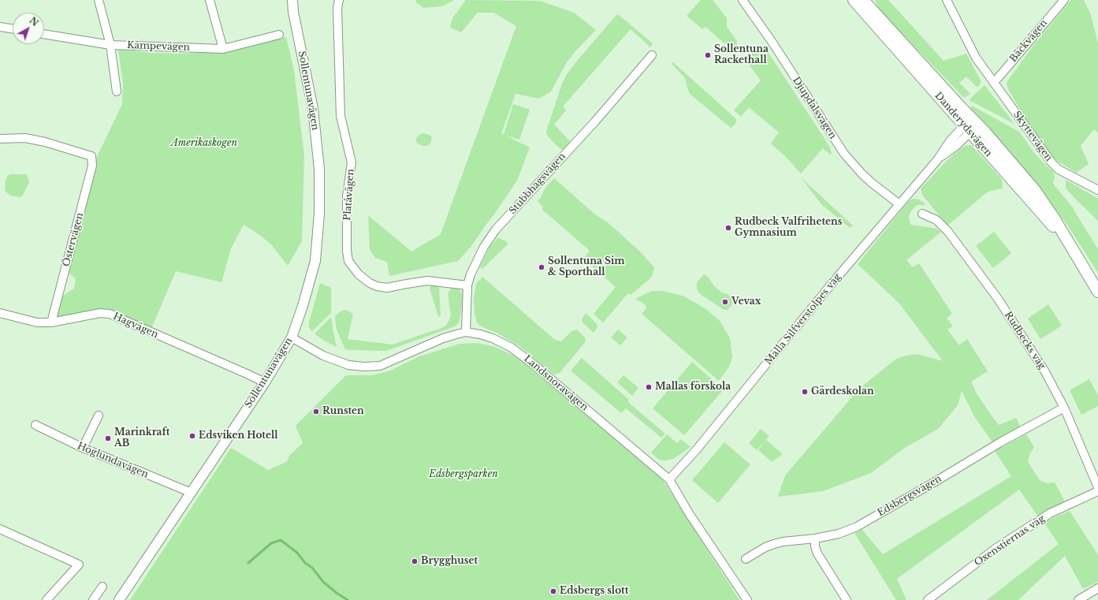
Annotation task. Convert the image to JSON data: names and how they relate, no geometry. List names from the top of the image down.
{
  "streets": {
    "main road": ["Danderydsvägen"],
    "street": [
      "Bäckvägen",
      "Kämpevägen",
      "Sollentunavägen",
      "Djupdalsvägen",
      "Skyttevägen",
      "Stubbhagsvägen",
      "Platåvägen",
      "Östervägen",
      "Malla Silfverstolpes väg",
      "Hagvägen",
      "Rudbecks väg",
      "Landsnoravägen",
      "Höglundavägen",
      "Edsbergsvägen",
      "Oxenstiernas väg"
    ]
  },
  "crossings": [
    ["Bäckvägen", "Skyttevägen"],
    ["Sollentunavägen", "Hagvägen"],
    ["Sollentunavägen", "Landsnoravägen"],
    ["Sollentunavägen", "Höglundavägen"],
    ["Djupdalsvägen", "Malla Silfverstolpes väg"],
    ["Danderydsvägen", "Malla Silfverstolpes väg"],
    ["Stubbhagsvägen", "Platåvägen"],
    ["Stubbhagsvägen", "Landsnoravägen"],
    ["Östervägen", "Hagvägen"],
    ["Malla Silfverstolpes väg", "Landsnoravägen"],
    ["Rudbecks väg", "Edsbergsvägen"]
  ],
  "parks": ["Amerikaskogen", "Edsbergsparken"],
  "places": [
    "Sollentuna Rackethall",
    "Rudbeck Valfrihetens Gymnasium",
    "Sollentuna Sim & Sporthall",
    "Vevax",
    "Mallas förskola",
    "Gärdeskolan",
    "Runsten",
    "Edsviken Hotell",
    "Marinkraft AB",
    "Brygghuset",
    "Edsbergs slott"
  ],
  "north": "top right"
}
